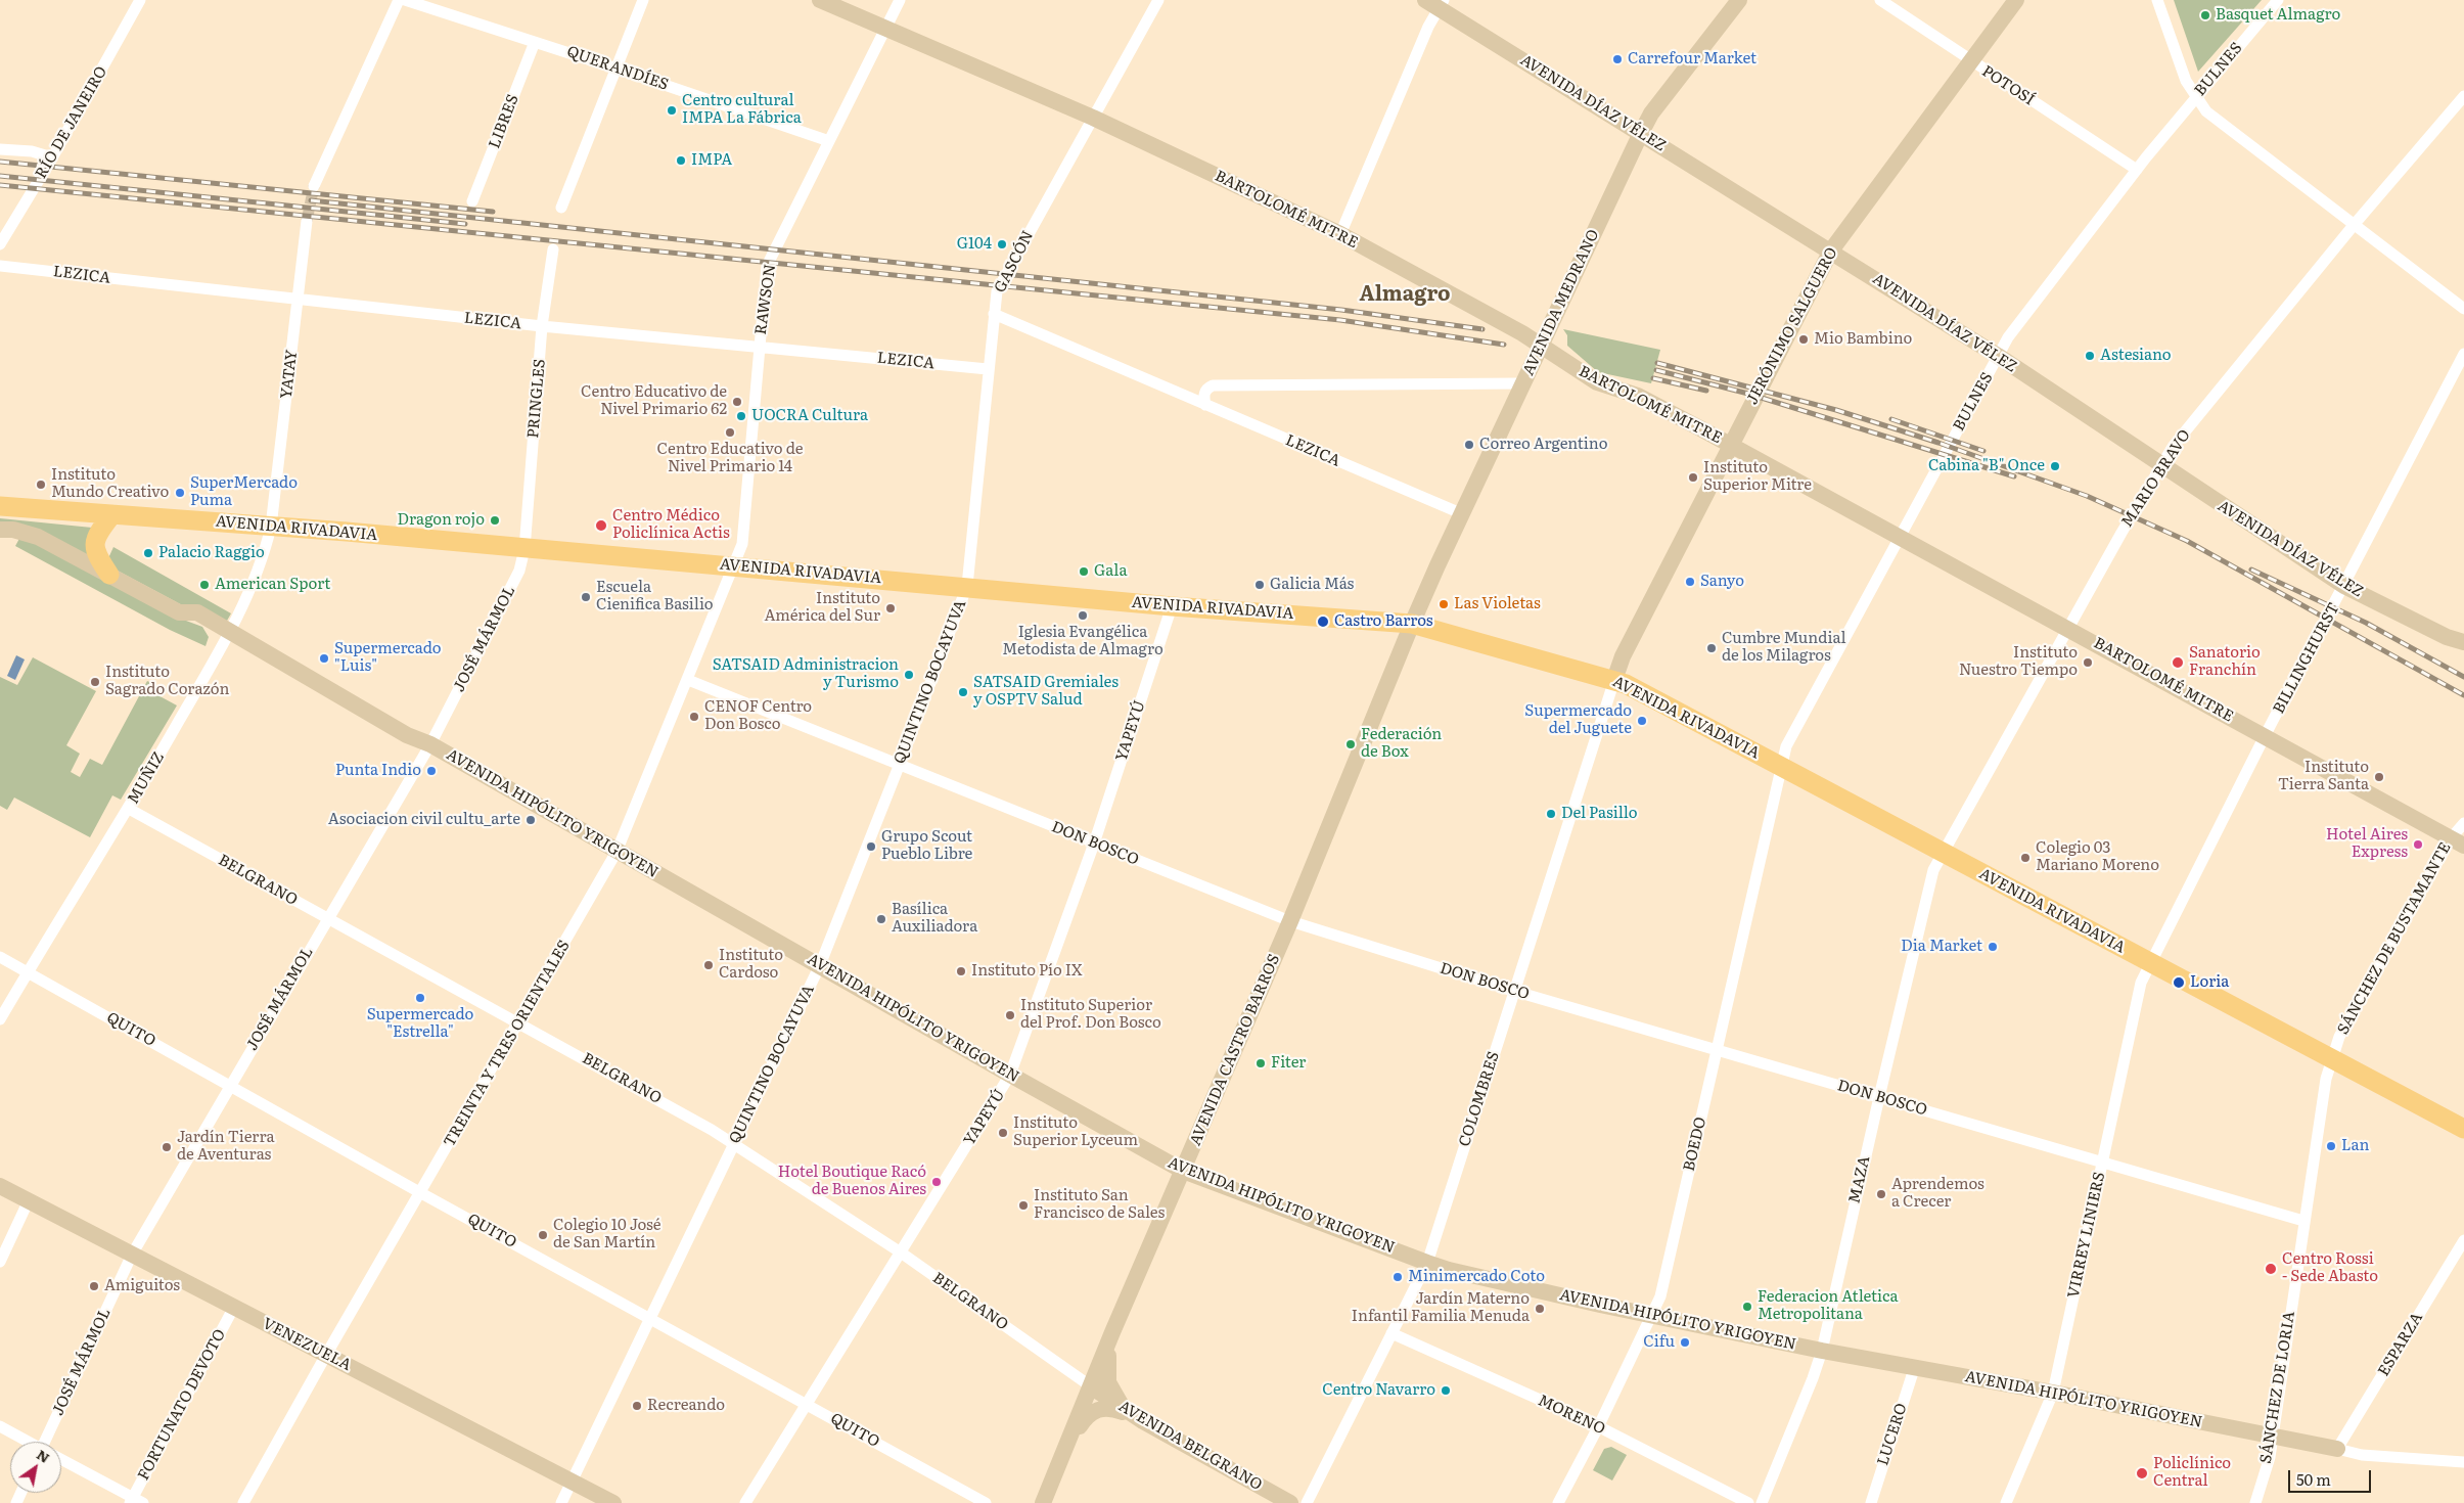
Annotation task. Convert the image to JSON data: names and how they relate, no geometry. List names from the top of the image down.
{
  "streets": {
    "main road": [
      "AVENIDA DÍAZ VÉLEZ",
      "BARTOLOMÉ MITRE",
      "AVENIDA MEDRANO",
      "JERÓNIMO SALGUERO",
      "AVENIDA RIVADAVIA",
      "AVENIDA HIPÓLITO YRIGOYEN",
      "AVENIDA CASTRO BARROS",
      "VENEZUELA",
      "AVENIDA BELGRANO"
    ],
    "street": [
      "QUERANDÍES",
      "BULNES",
      "POTOSÍ",
      "LIBRES",
      "RÍO DE JANEIRO",
      "GASCÓN",
      "LEZICA",
      "RAWSON",
      "YATAY",
      "PRINGLES",
      "MARIO BRAVO",
      "JOSÉ MÁRMOL",
      "BILLINGHURST",
      "QUINTINO BOCAYUVA",
      "YAPEYÚ",
      "MUÑIZ",
      "DON BOSCO",
      "BELGRANO",
      "SÁNCHEZ DE BUSTAMANTE",
      "QUITO",
      "TREINTA Y TRES ORIENTALES",
      "COLOMBRES",
      "BOEDO",
      "MAZA",
      "VIRREY LINIERS",
      "ESPARZA",
      "SÁNCHEZ DE LORIA",
      "FORTUNATO DEVOTO",
      "MORENO",
      "LUCERO"
    ]
  },
  "crossings": [
    ["QUERANDÍES", "LIBRES"],
    ["QUERANDÍES", "RAWSON"],
    ["BULNES", "POTOSÍ"],
    ["BULNES", "AVENIDA DÍAZ VÉLEZ"],
    ["BULNES", "BARTOLOMÉ MITRE"],
    ["BULNES", "AVENIDA RIVADAVIA"],
    ["BULNES", "BOEDO"],
    ["POTOSÍ", "JERÓNIMO SALGUERO"],
    ["AVENIDA DÍAZ VÉLEZ", "AVENIDA MEDRANO"],
    ["AVENIDA DÍAZ VÉLEZ", "JERÓNIMO SALGUERO"],
    ["AVENIDA DÍAZ VÉLEZ", "MARIO BRAVO"],
    ["AVENIDA DÍAZ VÉLEZ", "BILLINGHURST"],
    ["BARTOLOMÉ MITRE", "GASCÓN"],
    ["BARTOLOMÉ MITRE", "RAWSON"],
    ["BARTOLOMÉ MITRE", "AVENIDA MEDRANO"],
    ["BARTOLOMÉ MITRE", "JERÓNIMO SALGUERO"],
    ["BARTOLOMÉ MITRE", "MARIO BRAVO"],
    ["BARTOLOMÉ MITRE", "BILLINGHURST"],
    ["BARTOLOMÉ MITRE", "SÁNCHEZ DE BUSTAMANTE"],
    ["GASCÓN", "LEZICA"],
    ["GASCÓN", "AVENIDA RIVADAVIA"],
    ["GASCÓN", "QUINTINO BOCAYUVA"],
    ["LEZICA", "RAWSON"],
    ["LEZICA", "AVENIDA MEDRANO"],
    ["LEZICA", "YATAY"],
    ["LEZICA", "PRINGLES"],
    ["RAWSON", "AVENIDA RIVADAVIA"],
    ["RAWSON", "TREINTA Y TRES ORIENTALES"],
    ["AVENIDA MEDRANO", "AVENIDA RIVADAVIA"],
    ["AVENIDA MEDRANO", "AVENIDA CASTRO BARROS"],
    ["JERÓNIMO SALGUERO", "AVENIDA RIVADAVIA"],
    ["JERÓNIMO SALGUERO", "COLOMBRES"],
    ["YATAY", "AVENIDA RIVADAVIA"],
    ["YATAY", "MUÑIZ"],
    ["PRINGLES", "AVENIDA RIVADAVIA"],
    ["PRINGLES", "JOSÉ MÁRMOL"],
    ["MARIO BRAVO", "AVENIDA RIVADAVIA"],
    ["MARIO BRAVO", "MAZA"],
    ["AVENIDA RIVADAVIA", "JOSÉ MÁRMOL"],
    ["AVENIDA RIVADAVIA", "BILLINGHURST"],
    ["AVENIDA RIVADAVIA", "QUINTINO BOCAYUVA"],
    ["AVENIDA RIVADAVIA", "YAPEYÚ"],
    ["AVENIDA RIVADAVIA", "MUÑIZ"],
    ["AVENIDA RIVADAVIA", "SÁNCHEZ DE BUSTAMANTE"],
    ["AVENIDA RIVADAVIA", "TREINTA Y TRES ORIENTALES"],
    ["AVENIDA RIVADAVIA", "AVENIDA CASTRO BARROS"],
    ["AVENIDA RIVADAVIA", "COLOMBRES"],
    ["AVENIDA RIVADAVIA", "BOEDO"],
    ["AVENIDA RIVADAVIA", "MAZA"],
    ["AVENIDA RIVADAVIA", "VIRREY LINIERS"],
    ["AVENIDA RIVADAVIA", "SÁNCHEZ DE LORIA"],
    ["JOSÉ MÁRMOL", "AVENIDA HIPÓLITO YRIGOYEN"],
    ["JOSÉ MÁRMOL", "BELGRANO"],
    ["JOSÉ MÁRMOL", "QUITO"],
    ["JOSÉ MÁRMOL", "VENEZUELA"],
    ["BILLINGHURST", "VIRREY LINIERS"],
    ["QUINTINO BOCAYUVA", "AVENIDA HIPÓLITO YRIGOYEN"],
    ["QUINTINO BOCAYUVA", "DON BOSCO"],
    ["QUINTINO BOCAYUVA", "BELGRANO"],
    ["QUINTINO BOCAYUVA", "QUITO"],
    ["QUINTINO BOCAYUVA", "VENEZUELA"],
    ["YAPEYÚ", "AVENIDA HIPÓLITO YRIGOYEN"],
    ["YAPEYÚ", "DON BOSCO"],
    ["YAPEYÚ", "BELGRANO"],
    ["YAPEYÚ", "QUITO"],
    ["MUÑIZ", "AVENIDA HIPÓLITO YRIGOYEN"],
    ["MUÑIZ", "BELGRANO"],
    ["MUÑIZ", "QUITO"],
    ["AVENIDA HIPÓLITO YRIGOYEN", "TREINTA Y TRES ORIENTALES"],
    ["AVENIDA HIPÓLITO YRIGOYEN", "AVENIDA CASTRO BARROS"],
    ["AVENIDA HIPÓLITO YRIGOYEN", "COLOMBRES"],
    ["AVENIDA HIPÓLITO YRIGOYEN", "BOEDO"],
    ["AVENIDA HIPÓLITO YRIGOYEN", "MAZA"],
    ["AVENIDA HIPÓLITO YRIGOYEN", "VIRREY LINIERS"],
    ["AVENIDA HIPÓLITO YRIGOYEN", "ESPARZA"],
    ["AVENIDA HIPÓLITO YRIGOYEN", "SÁNCHEZ DE LORIA"],
    ["AVENIDA HIPÓLITO YRIGOYEN", "LUCERO"],
    ["DON BOSCO", "TREINTA Y TRES ORIENTALES"],
    ["DON BOSCO", "AVENIDA CASTRO BARROS"],
    ["DON BOSCO", "COLOMBRES"],
    ["DON BOSCO", "BOEDO"],
    ["DON BOSCO", "MAZA"],
    ["DON BOSCO", "VIRREY LINIERS"],
    ["DON BOSCO", "SÁNCHEZ DE LORIA"],
    ["BELGRANO", "TREINTA Y TRES ORIENTALES"],
    ["BELGRANO", "AVENIDA CASTRO BARROS"],
    ["BELGRANO", "AVENIDA BELGRANO"],
    ["SÁNCHEZ DE BUSTAMANTE", "SÁNCHEZ DE LORIA"],
    ["QUITO", "TREINTA Y TRES ORIENTALES"],
    ["TREINTA Y TRES ORIENTALES", "VENEZUELA"],
    ["AVENIDA CASTRO BARROS", "AVENIDA BELGRANO"],
    ["COLOMBRES", "MORENO"],
    ["BOEDO", "MORENO"],
    ["VENEZUELA", "FORTUNATO DEVOTO"]
  ],
  "districts": ["Almagro"],
  "places": [
    "Basquet Almagro",
    "Carrefour Market",
    "Centro cultural IMPA La Fábrica",
    "IMPA",
    "G104",
    "Mio Bambino",
    "Astesiano",
    "Centro Educativo de Nivel Primario 62",
    "UOCRA Cultura",
    "Centro Educativo de Nivel Primario 14",
    "Correo Argentino",
    "Cabina \"B\" Once",
    "Instituto Superior Mitre",
    "Instituto Mundo Creativo",
    "SuperMercado Puma",
    "Dragon rojo",
    "Centro Médico Policlínica Actis",
    "Palacio Raggio",
    "Gala",
    "Sanyo",
    "American Sport",
    "Galicia Más",
    "Escuela Cienifica Basilio",
    "Las Violetas",
    "Instituto América del Sur",
    "Iglesia Evangélica Metodista de Almagro",
    "Castro Barros",
    "Cumbre Mundial de los Milagros",
    "Supermercado \"Luis\"",
    "Instituto Nuestro Tiempo",
    "Sanatorio Franchín",
    "SATSAID Administracion y Turismo",
    "Instituto Sagrado Corazón",
    "SATSAID Gremiales y OSPTV Salud",
    "CENOF Centro Don Bosco",
    "Supermercado del Juguete",
    "Federación de Box",
    "Punta Indio",
    "Instituto Tierra Santa",
    "Del Pasillo",
    "Asociacion civil cultu_arte",
    "Hotel Aires Express",
    "Grupo Scout Pueblo Libre",
    "Colegio 03 Mariano Moreno",
    "Basílica Auxiliadora",
    "Dia Market",
    "Instituto Cardoso",
    "Instituto Pío IX",
    "Loria",
    "Supermercado \"Estrella\"",
    "Instituto Superior del Prof. Don Bosco",
    "Fiter",
    "Instituto Superior Lyceum",
    "Lan",
    "Jardín Tierra de Aventuras",
    "Hotel Boutique Racó de Buenos Aires",
    "Aprendemos a Crecer",
    "Instituto San Francisco de Sales",
    "Colegio 10 José de San Martín",
    "Centro Rossi - Sede Abasto",
    "Minimercado Coto",
    "Amiguitos",
    "Federacion Atletica Metropolitana",
    "Jardín Materno Infantil Familia Menuda",
    "Cifu",
    "Centro Navarro",
    "Recreando",
    "Policlínico Central"
  ],
  "scale_bar": "50 m",
  "north": "top right"
}
